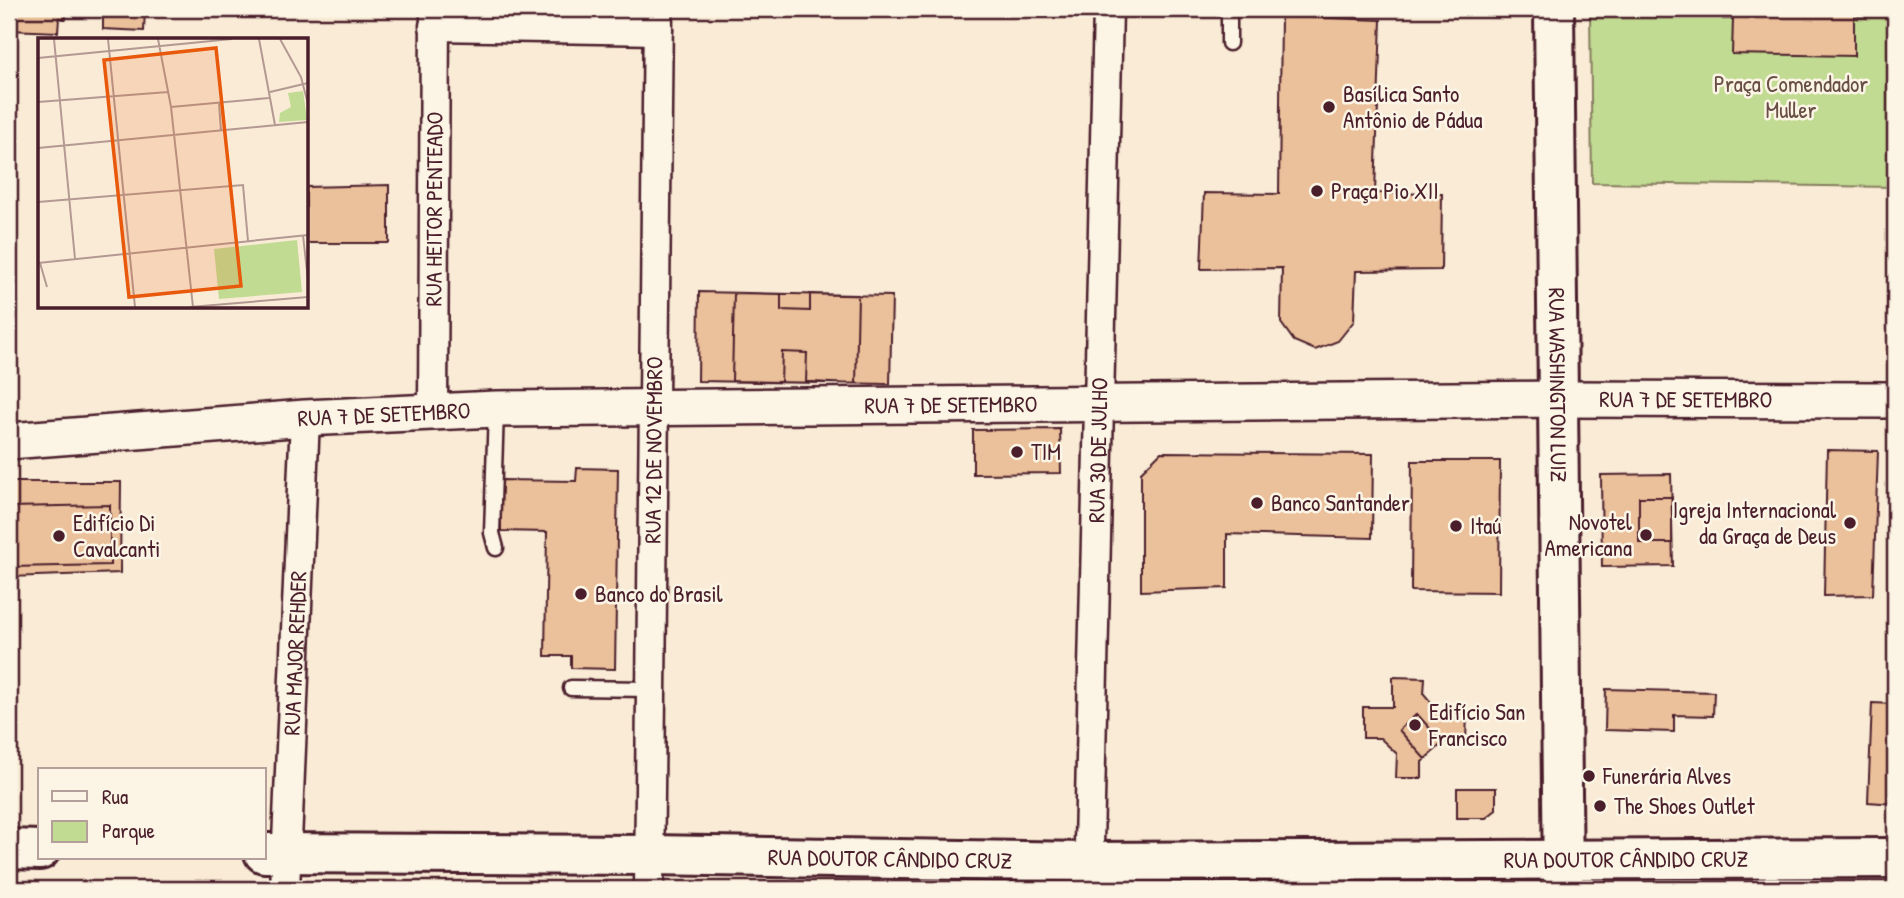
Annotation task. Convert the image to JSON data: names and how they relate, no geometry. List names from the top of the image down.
{
  "streets": {
    "main road": ["RUA WASHINGTON LUIZ", "RUA DOUTOR CÂNDIDO CRUZ"],
    "street": [
      "RUA HEITOR PENTEADO",
      "RUA 7 DE SETEMBRO",
      "RUA 12 DE NOVEMBRO",
      "RUA 30 DE JULHO",
      "RUA MAJOR REHDER"
    ]
  },
  "crossings": [
    ["RUA HEITOR PENTEADO", "RUA 7 DE SETEMBRO"],
    ["RUA WASHINGTON LUIZ", "RUA 7 DE SETEMBRO"],
    ["RUA WASHINGTON LUIZ", "RUA DOUTOR CÂNDIDO CRUZ"],
    ["RUA 7 DE SETEMBRO", "RUA 12 DE NOVEMBRO"],
    ["RUA 7 DE SETEMBRO", "RUA 30 DE JULHO"],
    ["RUA 7 DE SETEMBRO", "RUA MAJOR REHDER"],
    ["RUA 12 DE NOVEMBRO", "RUA DOUTOR CÂNDIDO CRUZ"],
    ["RUA 30 DE JULHO", "RUA DOUTOR CÂNDIDO CRUZ"],
    ["RUA MAJOR REHDER", "RUA DOUTOR CÂNDIDO CRUZ"]
  ],
  "parks": ["Praça Comendador Muller"],
  "places": [
    "Basílica Santo Antônio de Pádua",
    "Praça Pio XII",
    "TIM",
    "Banco Santander",
    "Igreja Internacional da Graça de Deus",
    "Itaú",
    "Novotel Americana",
    "Edifício Di Cavalcanti",
    "Banco do Brasil",
    "Edifício San Francisco",
    "Funerária Alves",
    "The Shoes Outlet"
  ],
  "legend": ["Rua", "Parque"]
}
